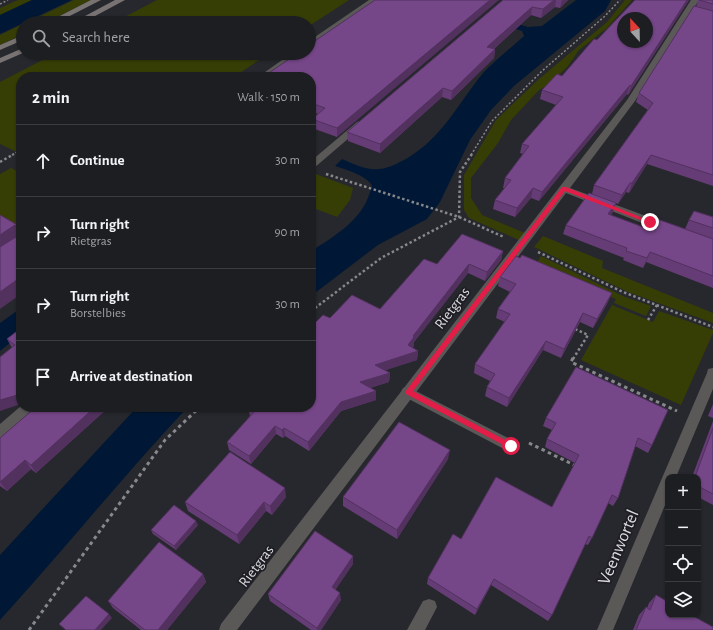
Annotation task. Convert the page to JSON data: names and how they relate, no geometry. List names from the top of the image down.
{
  "streets": {
    "street": ["Rietgras", "Veenwortel"]
  },
  "north": "top",
  "page": {
    "search": "Search here",
    "heading": ["2 min", "Walk · 150 m"],
    "list": [
      ["Continue", "30 m"],
      ["Turn right", "Rietgras", "90 m"],
      ["Turn right", "Borstelbies", "30 m"],
      "Arrive at destination"
    ],
    "map_buttons": ["+", "−"]
  }
}
